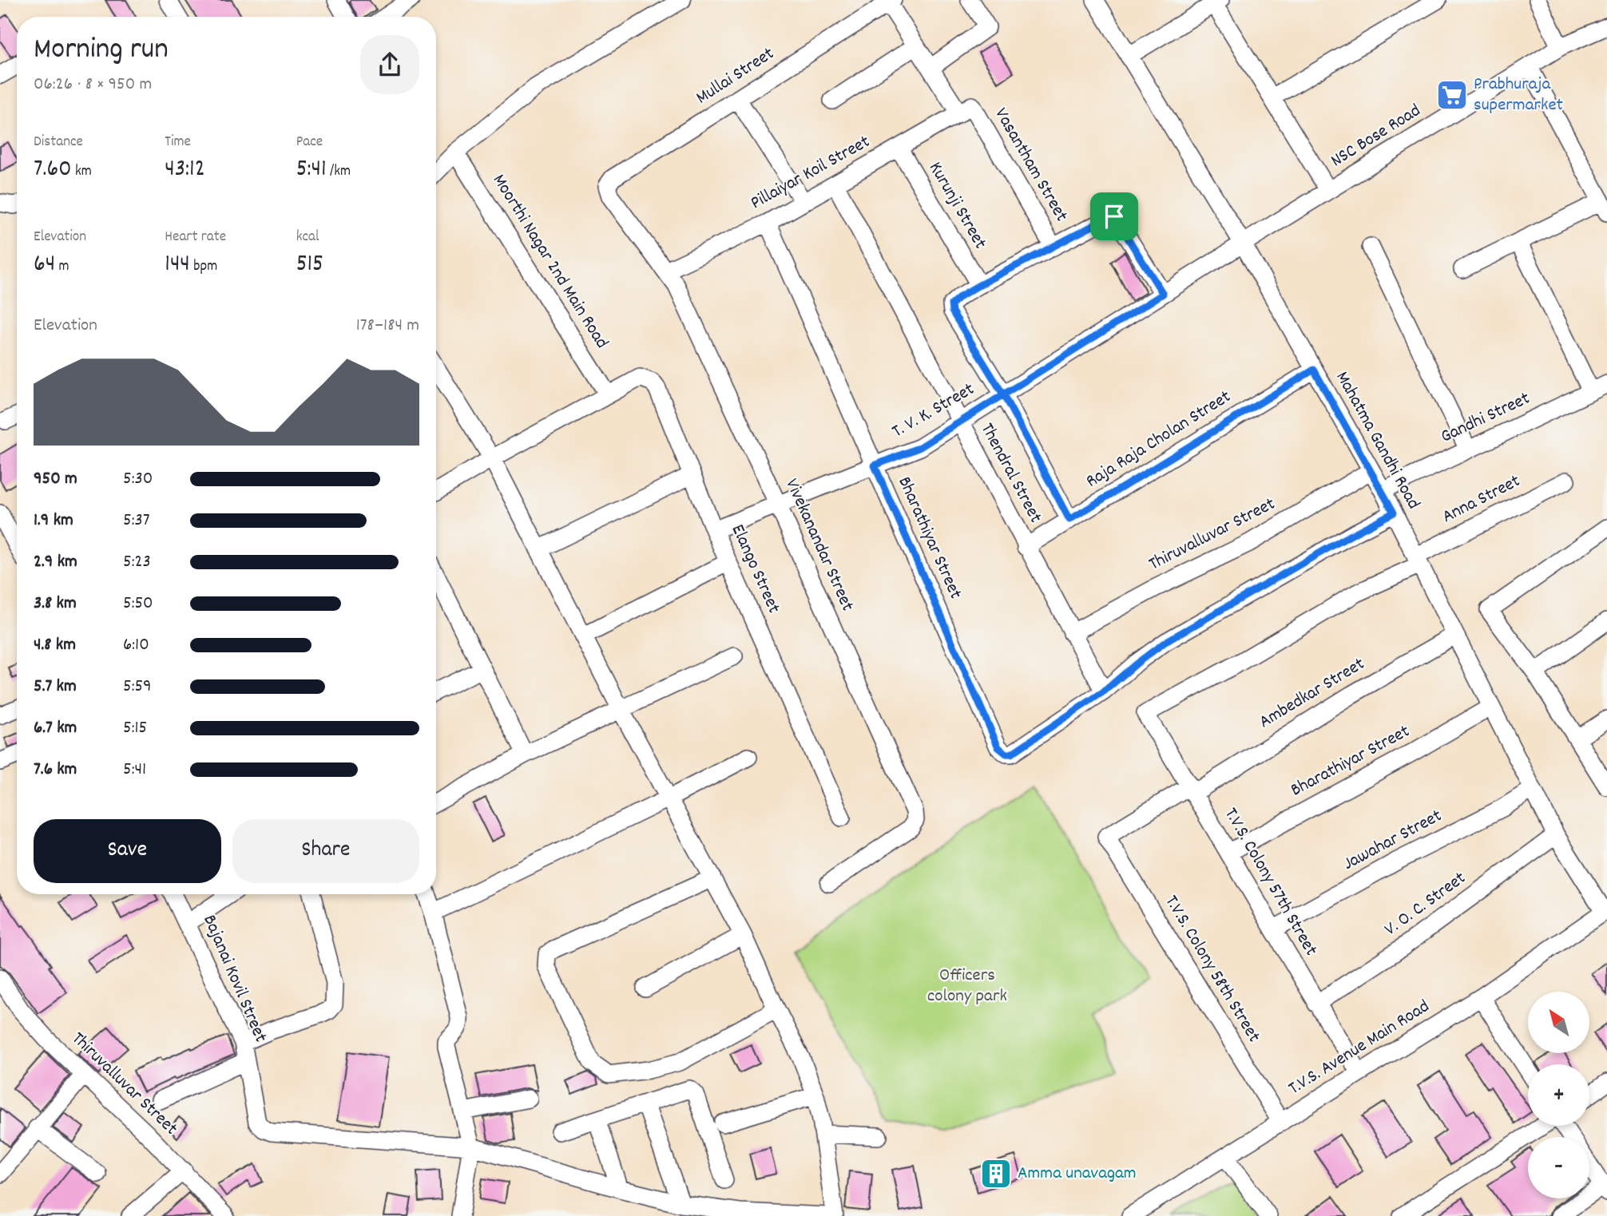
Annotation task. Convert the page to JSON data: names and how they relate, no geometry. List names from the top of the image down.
{
  "streets": {
    "street": [
      "Mullai Street",
      "NSC Bose Road",
      "Vasantham Street",
      "Pillaiyar Koil Street",
      "Kurunji Street",
      "Moorthi Nagar 2nd Main Road",
      "T. V. K. Street",
      "Gandhi Street",
      "Raja Raja Cholan Street",
      "Mahatma Gandhi Road",
      "Thendral Street",
      "Anna Street",
      "Thiruvalluvar Street",
      "Bharathiyar Street",
      "Vivekanandar Street",
      "Elango Street",
      "Ambedkar Street",
      "Jawahar Street",
      "T.V.S. Colony 57th Street",
      "V. O. C. Street",
      "T.V.S. Colony 58th Street",
      "Bajanai Kovil Street",
      "T.V.S. Avenue Main Road"
    ]
  },
  "crossings": [
    ["Mullai Street", "Vasantham Street"],
    ["Mullai Street", "Vivekanandar Street"],
    ["NSC Bose Road", "T. V. K. Street"],
    ["NSC Bose Road", "Mahatma Gandhi Road"],
    ["Vasantham Street", "Pillaiyar Koil Street"],
    ["Pillaiyar Koil Street", "Kurunji Street"],
    ["Pillaiyar Koil Street", "Thendral Street"],
    ["Pillaiyar Koil Street", "Bharathiyar Street"],
    ["Pillaiyar Koil Street", "Vivekanandar Street"],
    ["Moorthi Nagar 2nd Main Road", "Elango Street"],
    ["T. V. K. Street", "Mahatma Gandhi Road"],
    ["T. V. K. Street", "Thendral Street"],
    ["T. V. K. Street", "Bharathiyar Street"],
    ["T. V. K. Street", "Vivekanandar Street"],
    ["T. V. K. Street", "Elango Street"],
    ["Gandhi Street", "Mahatma Gandhi Road"],
    ["Raja Raja Cholan Street", "Mahatma Gandhi Road"],
    ["Raja Raja Cholan Street", "Thendral Street"],
    ["Mahatma Gandhi Road", "Anna Street"],
    ["Mahatma Gandhi Road", "Thiruvalluvar Street"],
    ["Mahatma Gandhi Road", "Bharathiyar Street"],
    ["Mahatma Gandhi Road", "Ambedkar Street"],
    ["Mahatma Gandhi Road", "Jawahar Street"],
    ["Mahatma Gandhi Road", "V. O. C. Street"],
    ["Mahatma Gandhi Road", "T.V.S. Avenue Main Road"],
    ["Thendral Street", "Thiruvalluvar Street"],
    ["Thendral Street", "Bharathiyar Street"],
    ["Anna Street", "T.V.S. Colony 57th Street"],
    ["Bharathiyar Street", "T.V.S. Colony 57th Street"],
    ["Ambedkar Street", "T.V.S. Colony 57th Street"],
    ["Ambedkar Street", "T.V.S. Colony 58th Street"],
    ["Jawahar Street", "T.V.S. Colony 57th Street"],
    ["T.V.S. Colony 57th Street", "V. O. C. Street"],
    ["T.V.S. Colony 57th Street", "T.V.S. Avenue Main Road"],
    ["T.V.S. Colony 58th Street", "T.V.S. Avenue Main Road"]
  ],
  "parks": ["Officers colony park"],
  "places": {
    "supermarket": ["Prabhuraja supermarket"],
    "building": ["Amma unavagam"]
  },
  "north": "top left",
  "page": {
    "heading": ["Morning run", "06:26 · 8 × 950 m"],
    "stats": [
      ["Distance", "7.60 km"],
      ["Time", "43:12"],
      ["Pace", "5:41 /km"],
      ["Elevation", "64 m"],
      ["Heart rate", "144 bpm"],
      ["kcal", "515"]
    ],
    "chart": ["Elevation", "178–184 m"],
    "list": [
      {
        "name": "950 m",
        "note": "5:30"
      },
      {
        "name": "1.9 km",
        "note": "5:37"
      },
      {
        "name": "2.9 km",
        "note": "5:23"
      },
      {
        "name": "3.8 km",
        "note": "5:50"
      },
      {
        "name": "4.8 km",
        "note": "6:10"
      },
      {
        "name": "5.7 km",
        "note": "5:59"
      },
      {
        "name": "6.7 km",
        "note": "5:15"
      },
      {
        "name": "7.6 km",
        "note": "5:41"
      }
    ],
    "buttons": ["Save", "Share"],
    "map_buttons": ["+", "−"]
  }
}
